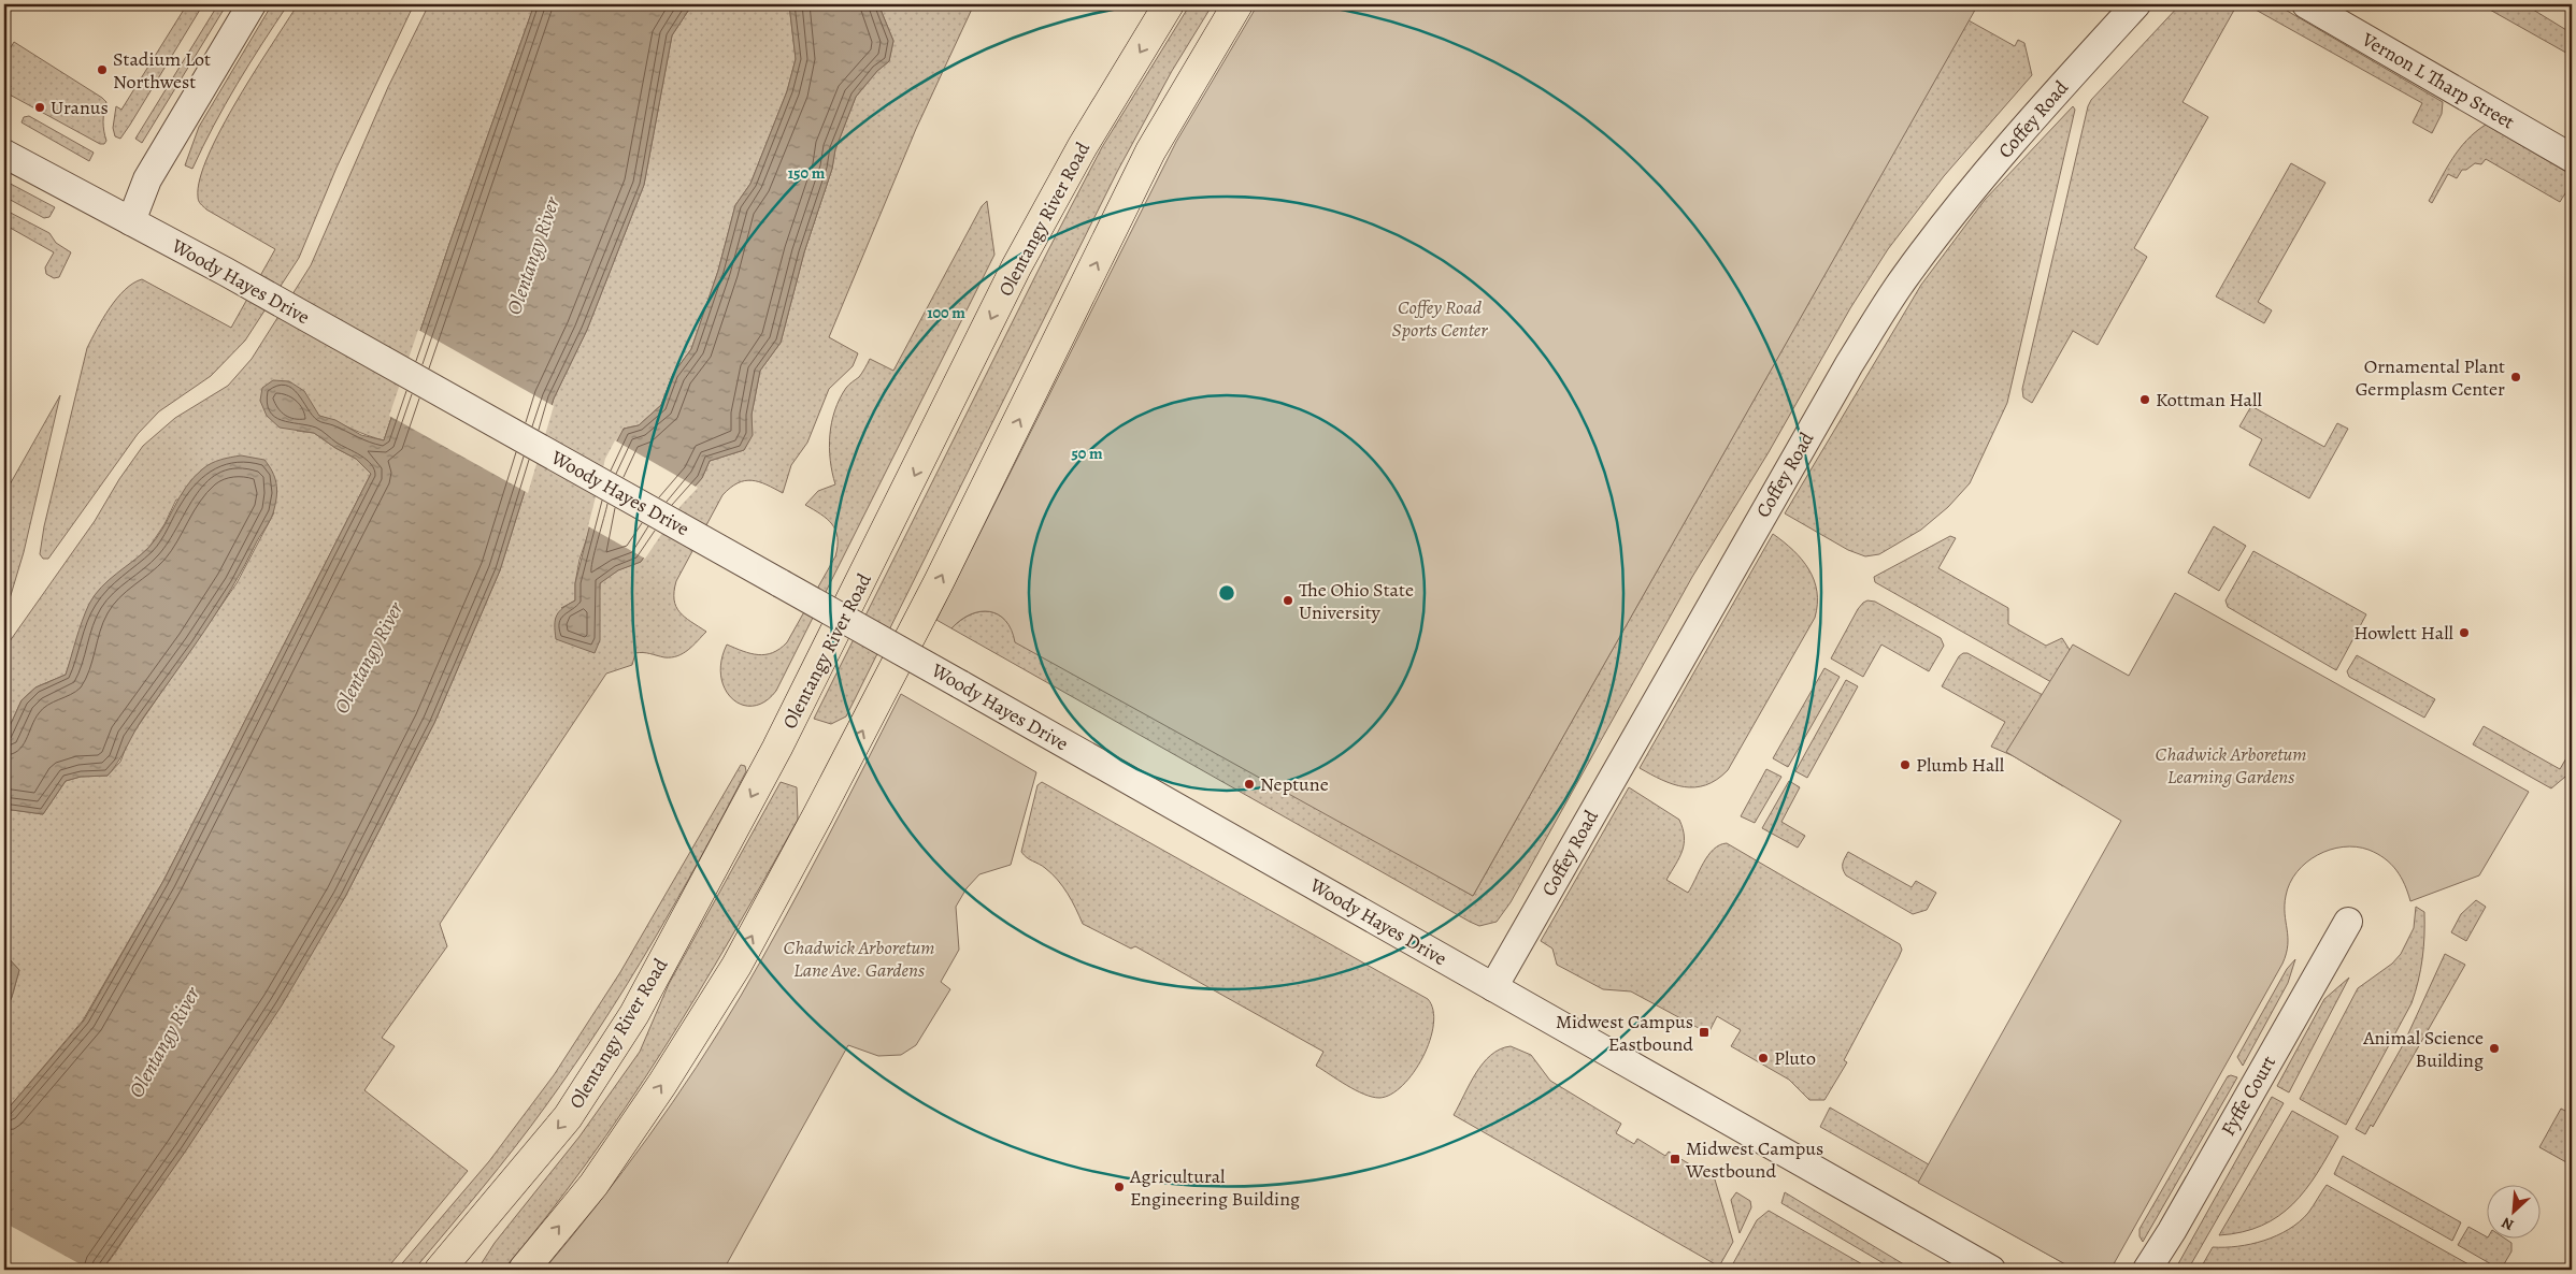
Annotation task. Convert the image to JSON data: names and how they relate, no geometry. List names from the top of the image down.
{
  "streets": {
    "main road": ["Olentangy River Road"],
    "street": [
      "Vernon L Tharp Street",
      "Coffey Road",
      "Woody Hayes Drive",
      "Fyffe Court"
    ]
  },
  "crossings": [
    ["Coffey Road", "Woody Hayes Drive"]
  ],
  "water": ["Olentangy River"],
  "parks": ["Coffey Road Sports Center", "Chadwick Arboretum Learning Gardens", "Chadwick Arboretum Lane Ave. Gardens"],
  "places": {
    "other": [
      "Stadium Lot Northwest",
      "Uranus",
      "Ornamental Plant Germplasm Center",
      "Kottman Hall",
      "The Ohio State University",
      "Howlett Hall",
      "Plumb Hall",
      "Neptune",
      "Animal Science Building",
      "Pluto",
      "Agricultural Engineering Building"
    ],
    "transit": ["Midwest Campus Eastbound", "Midwest Campus Westbound"]
  },
  "north": "bottom left",
  "rings": ["150 m", "100 m", "50 m"]
}
